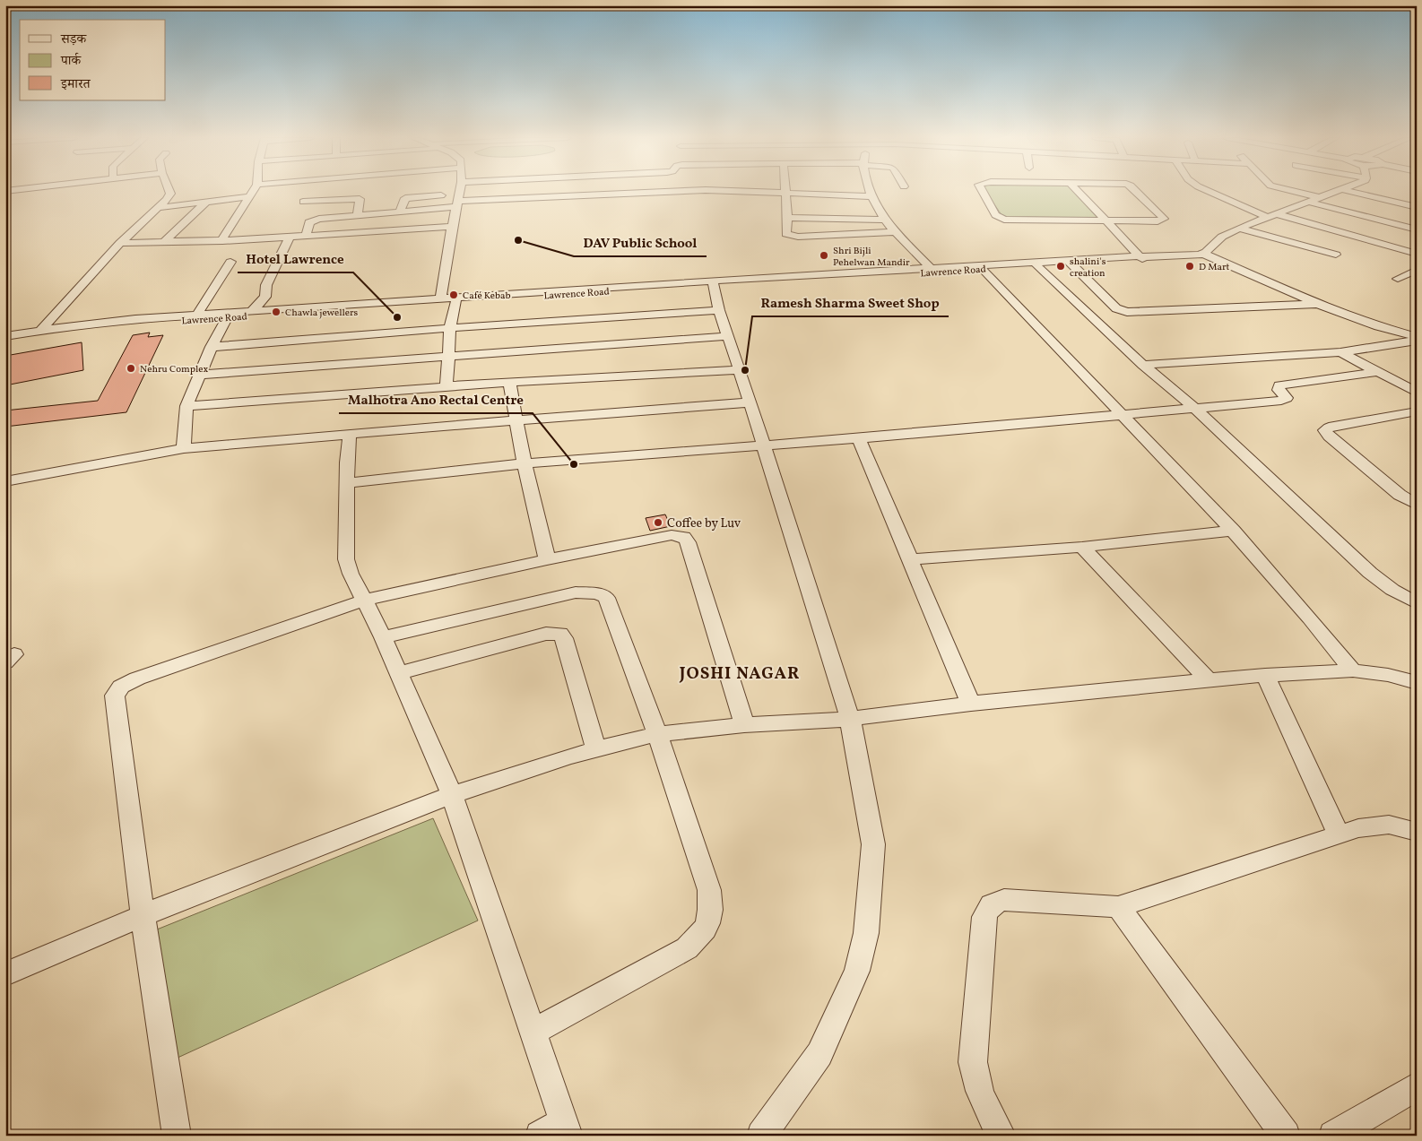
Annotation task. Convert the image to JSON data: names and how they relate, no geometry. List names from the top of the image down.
{
  "streets": {
    "street": ["Lawrence Road"]
  },
  "districts": ["JOSHI NAGAR"],
  "places": [
    "DAV Public School",
    "Shri Bijli Pehelwan Mandir",
    "shalini's creation",
    "D Mart",
    "Café Kebab",
    "Chawla jewellers",
    "Hotel Lawrence",
    "Nehru Complex",
    "Ramesh Sharma Sweet Shop",
    "Malhotra Ano Rectal Centre",
    "Coffee by Luv"
  ],
  "legend": ["सड़क", "पार्क", "इमारत"]
}
